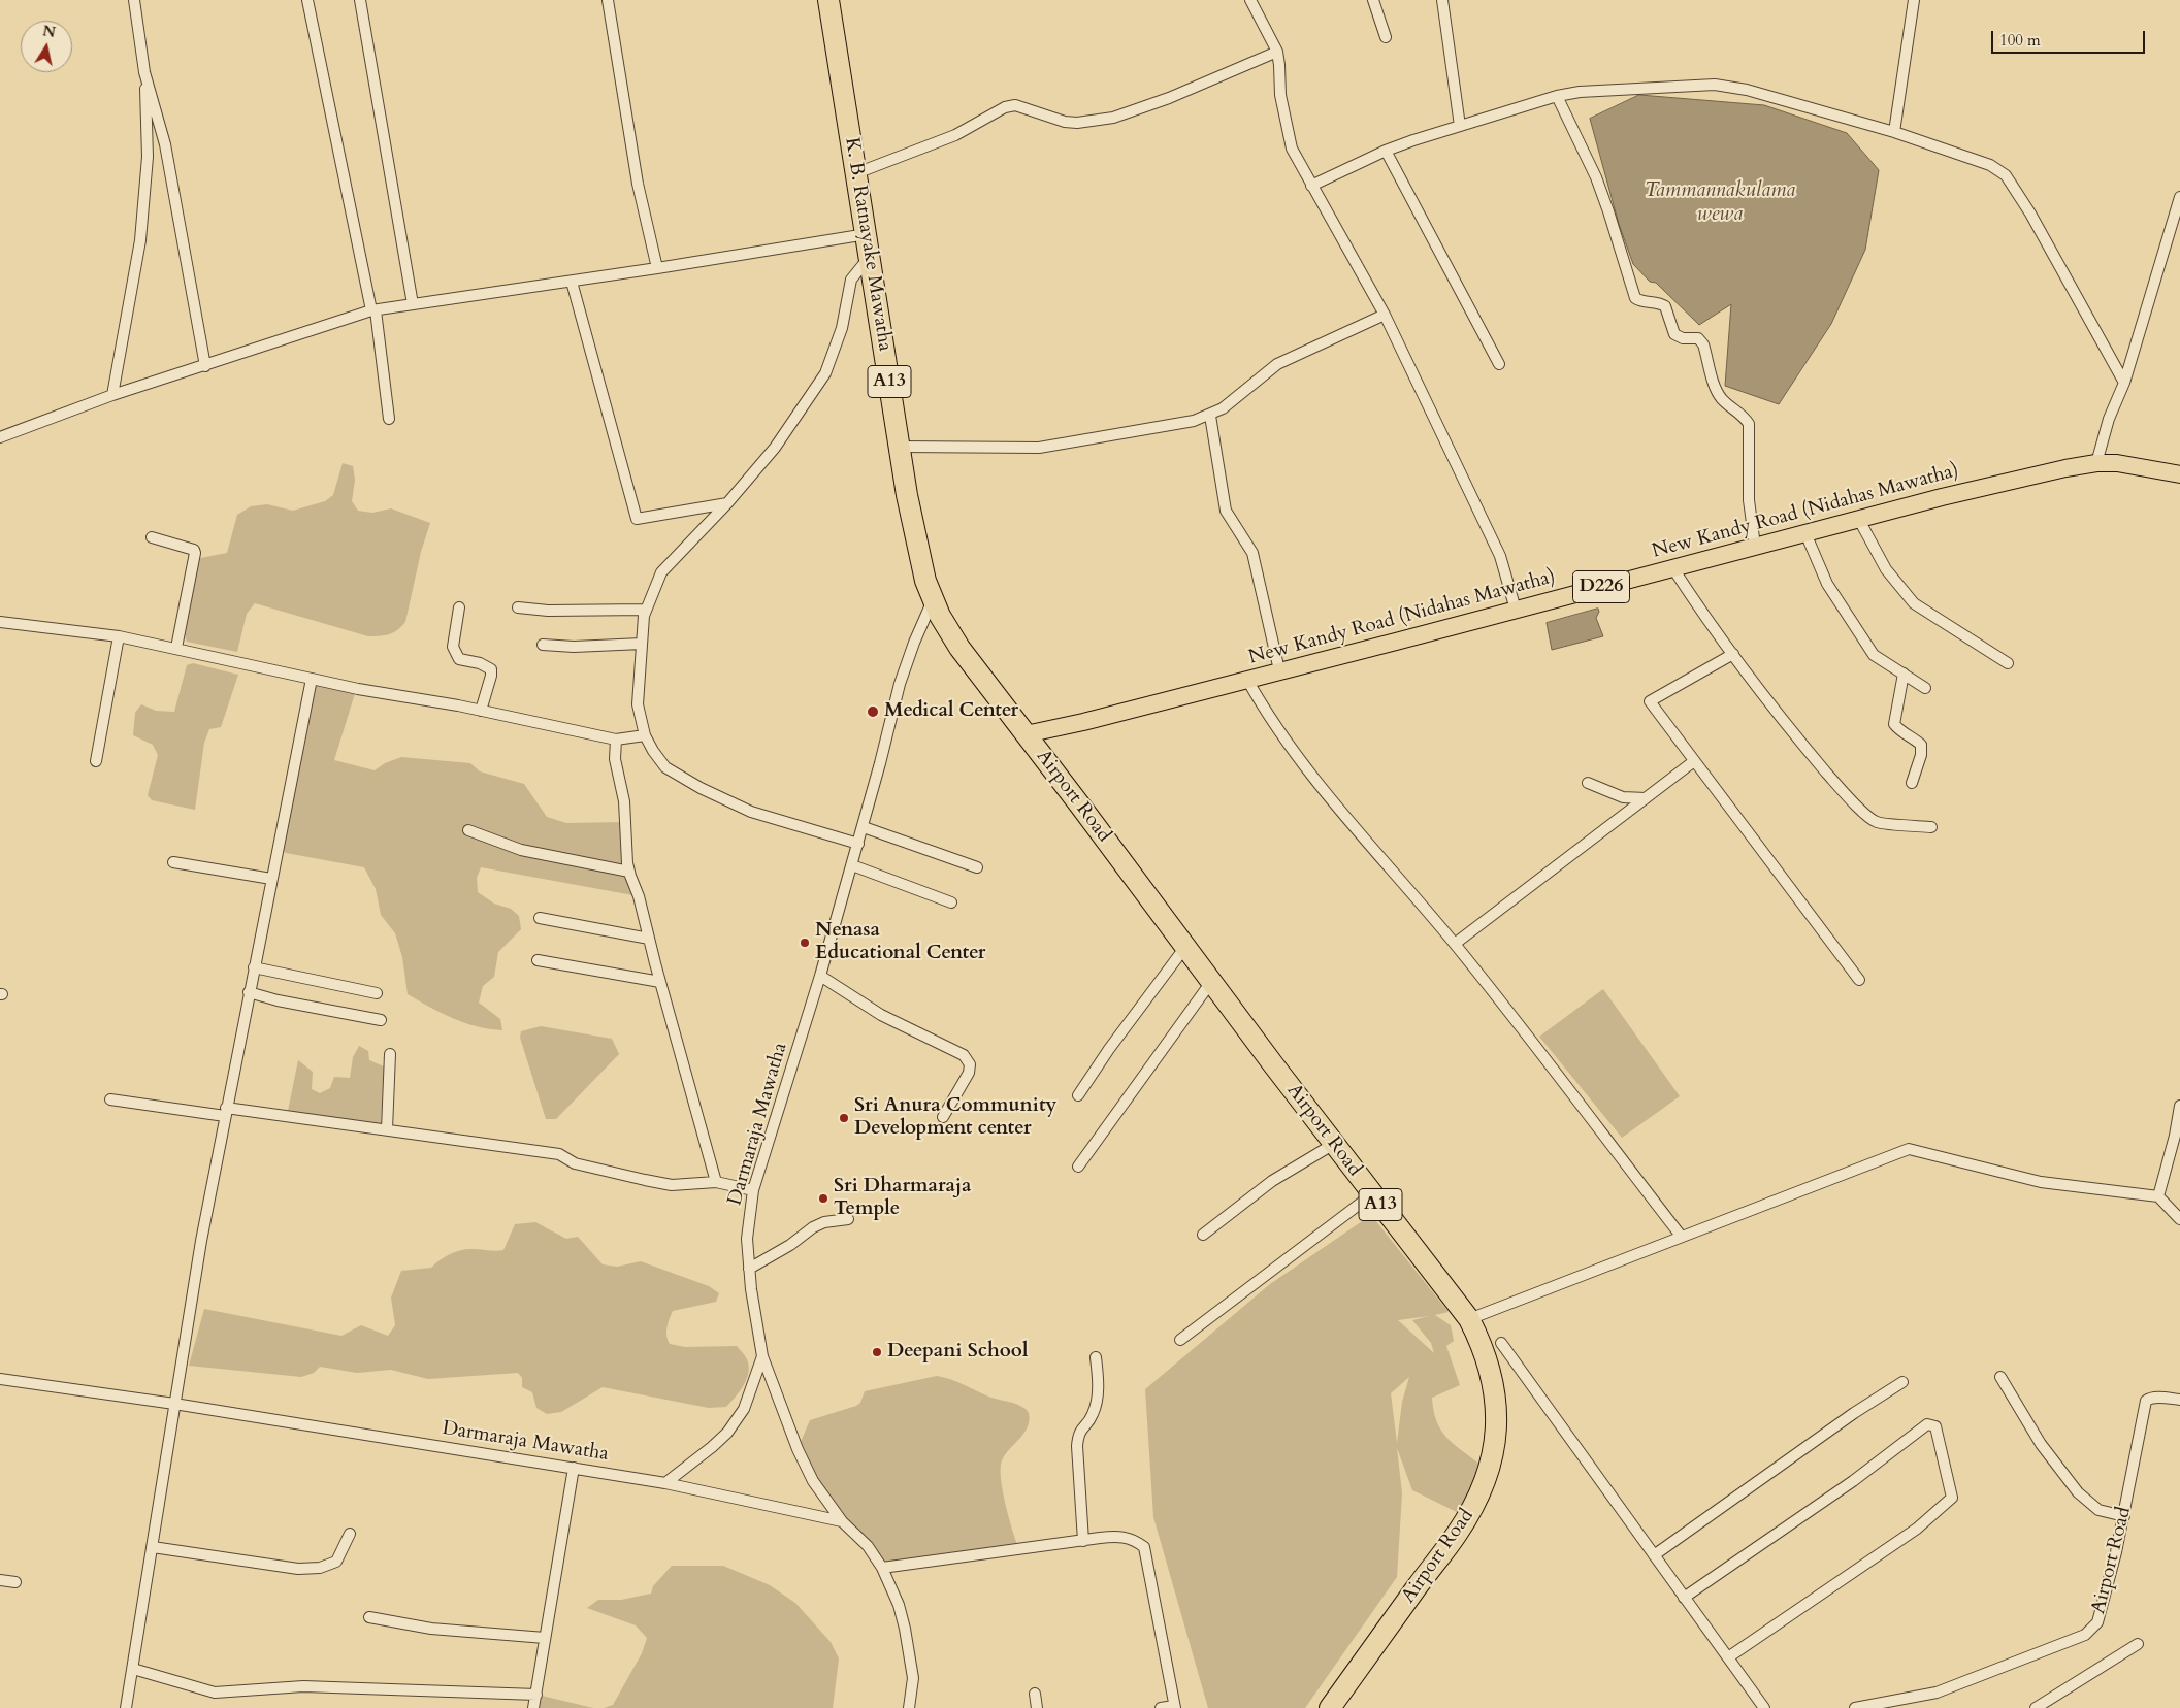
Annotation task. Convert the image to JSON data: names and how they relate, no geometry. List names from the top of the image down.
{
  "streets": {
    "highway": ["K. B. Ratnayake Mawatha", "A13", "Airport Road"],
    "main road": ["New Kandy Road (Nidahas Mawatha)", "D226"],
    "street": ["Darmaraja Mawatha"]
  },
  "crossings": [
    ["K. B. Ratnayake Mawatha", "New Kandy Road (Nidahas Mawatha)"],
    ["K. B. Ratnayake Mawatha", "Airport Road"],
    ["K. B. Ratnayake Mawatha", "Darmaraja Mawatha"],
    ["New Kandy Road (Nidahas Mawatha)", "Airport Road"]
  ],
  "water": ["Tammannakulama wewa"],
  "places": [
    "Medical Center",
    "Nenasa Educational Center",
    "Sri Anura Community Development center",
    "Sri Dharmaraja Temple",
    "Deepani School"
  ],
  "scale_bar": "100 m",
  "north": "top"
}
